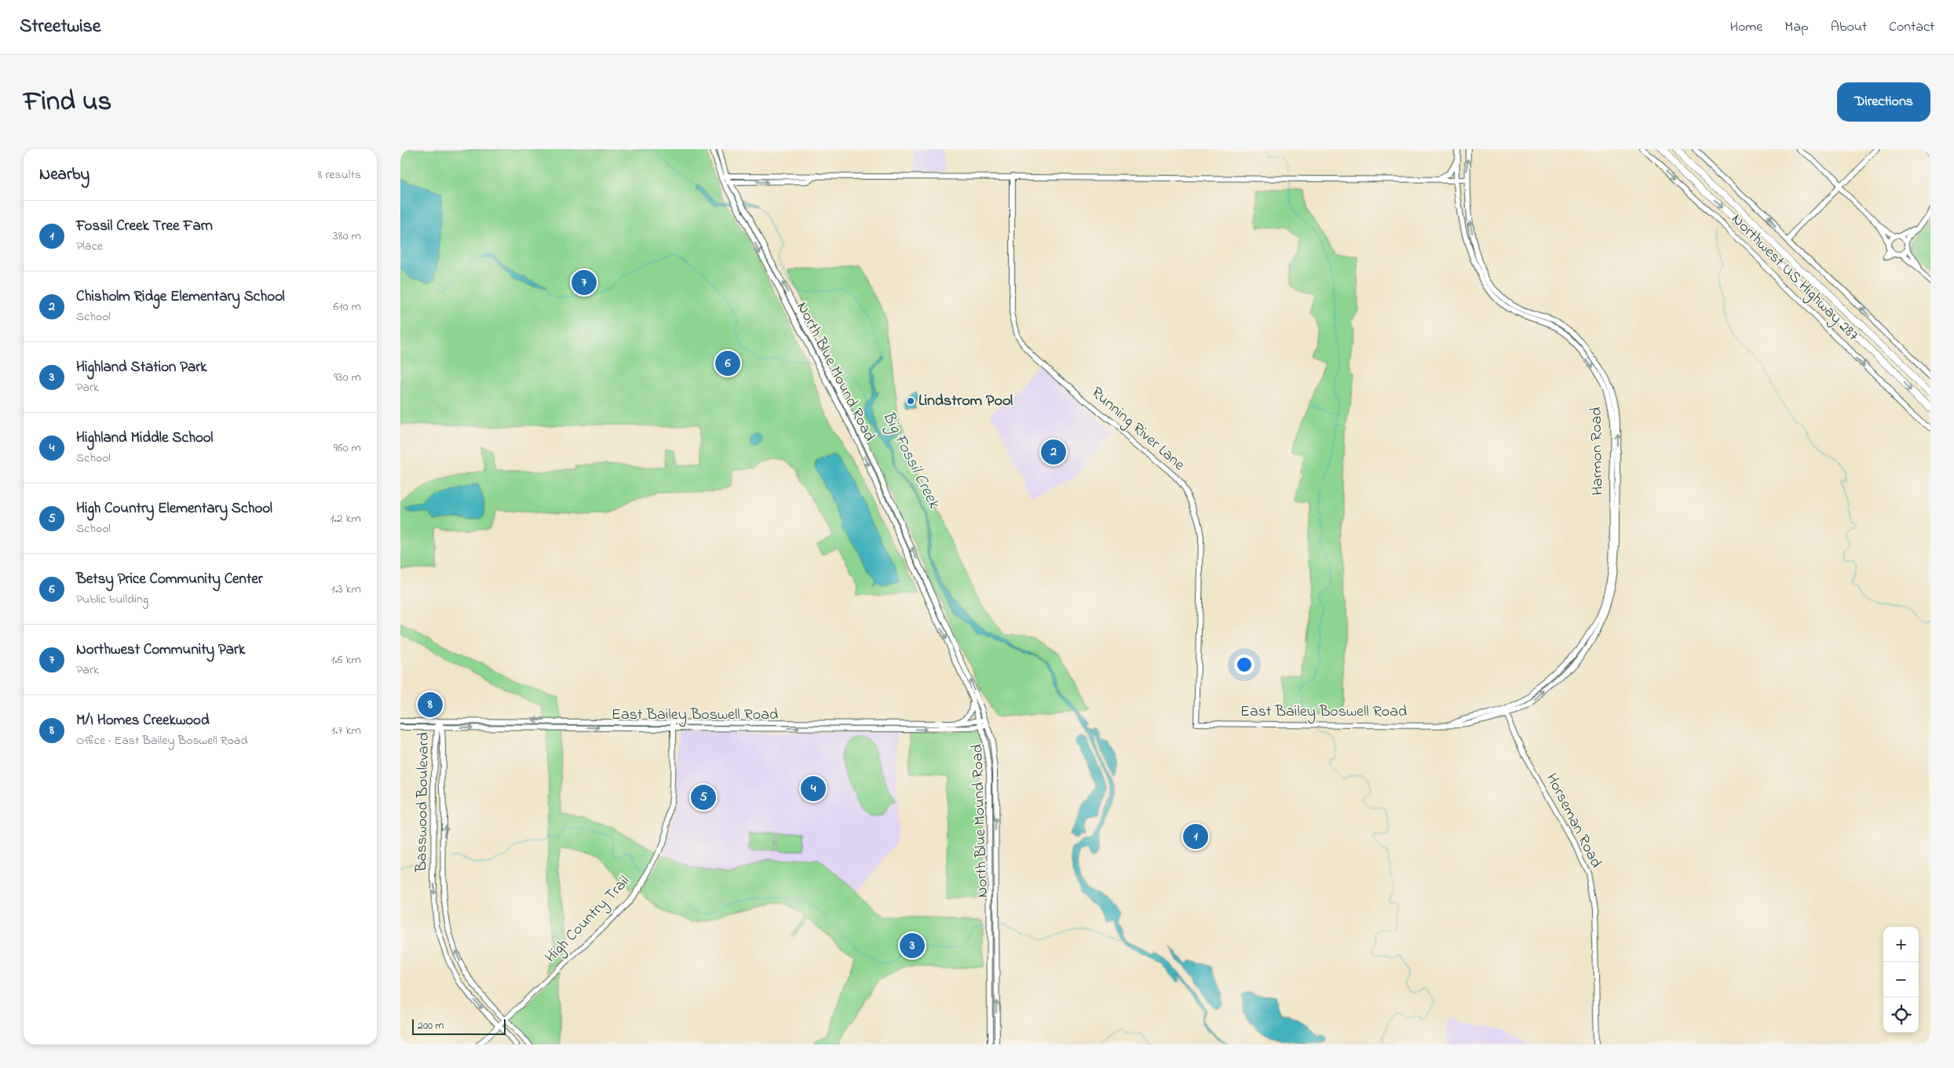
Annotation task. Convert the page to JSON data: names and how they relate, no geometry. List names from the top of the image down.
{
  "streets": {
    "main road": [
      "Northwest US Highway 287",
      "North Blue Mound Road",
      "Running River Lane",
      "Harmon Road",
      "East Bailey Boswell Road",
      "Basswood Boulevard",
      "Horseman Road",
      "High Country Trail"
    ]
  },
  "crossings": [
    ["North Blue Mound Road", "East Bailey Boswell Road"],
    ["Running River Lane", "East Bailey Boswell Road"],
    ["Harmon Road", "East Bailey Boswell Road"],
    ["East Bailey Boswell Road", "Basswood Boulevard"],
    ["East Bailey Boswell Road", "Horseman Road"],
    ["East Bailey Boswell Road", "High Country Trail"],
    ["Basswood Boulevard", "High Country Trail"]
  ],
  "water": ["Big Fossil Creek"],
  "places": ["Lindstrom Pool"],
  "scale_bar": "200 m",
  "page": {
    "header": "Streetwise",
    "nav": [
      "Home",
      "Map",
      "About",
      "Contact"
    ],
    "title": "Find us",
    "buttons": "Directions",
    "heading": ["Nearby", "8 results"],
    "list": [
      {
        "mark": "1",
        "name": "Fossil Creek Tree Farn",
        "note": "Place",
        "value": "380 m"
      },
      {
        "mark": "2",
        "name": "Chisholm Ridge Elementary School",
        "note": "School",
        "value": "610 m"
      },
      {
        "mark": "3",
        "name": "Highland Station Park",
        "note": "Park",
        "value": "930 m"
      },
      {
        "mark": "4",
        "name": "Highland Middle School",
        "note": "School",
        "value": "960 m"
      },
      {
        "mark": "5",
        "name": "High Country Elementary School",
        "note": "School",
        "value": "1.2 km"
      },
      {
        "mark": "6",
        "name": "Betsy Price Community Center",
        "note": "Public building",
        "value": "1.3 km"
      },
      {
        "mark": "7",
        "name": "Northwest Community Park",
        "note": "Park",
        "value": "1.6 km"
      },
      {
        "mark": "8",
        "name": "M/I Homes Creekwood",
        "note": "Office · East Bailey Boswell Road",
        "value": "1.7 km"
      }
    ],
    "pins": [
      "7",
      "6",
      "2",
      "8",
      "4",
      "5",
      "1",
      "3"
    ],
    "map_buttons": ["+", "−"],
    "scale": "200 m"
  }
}
